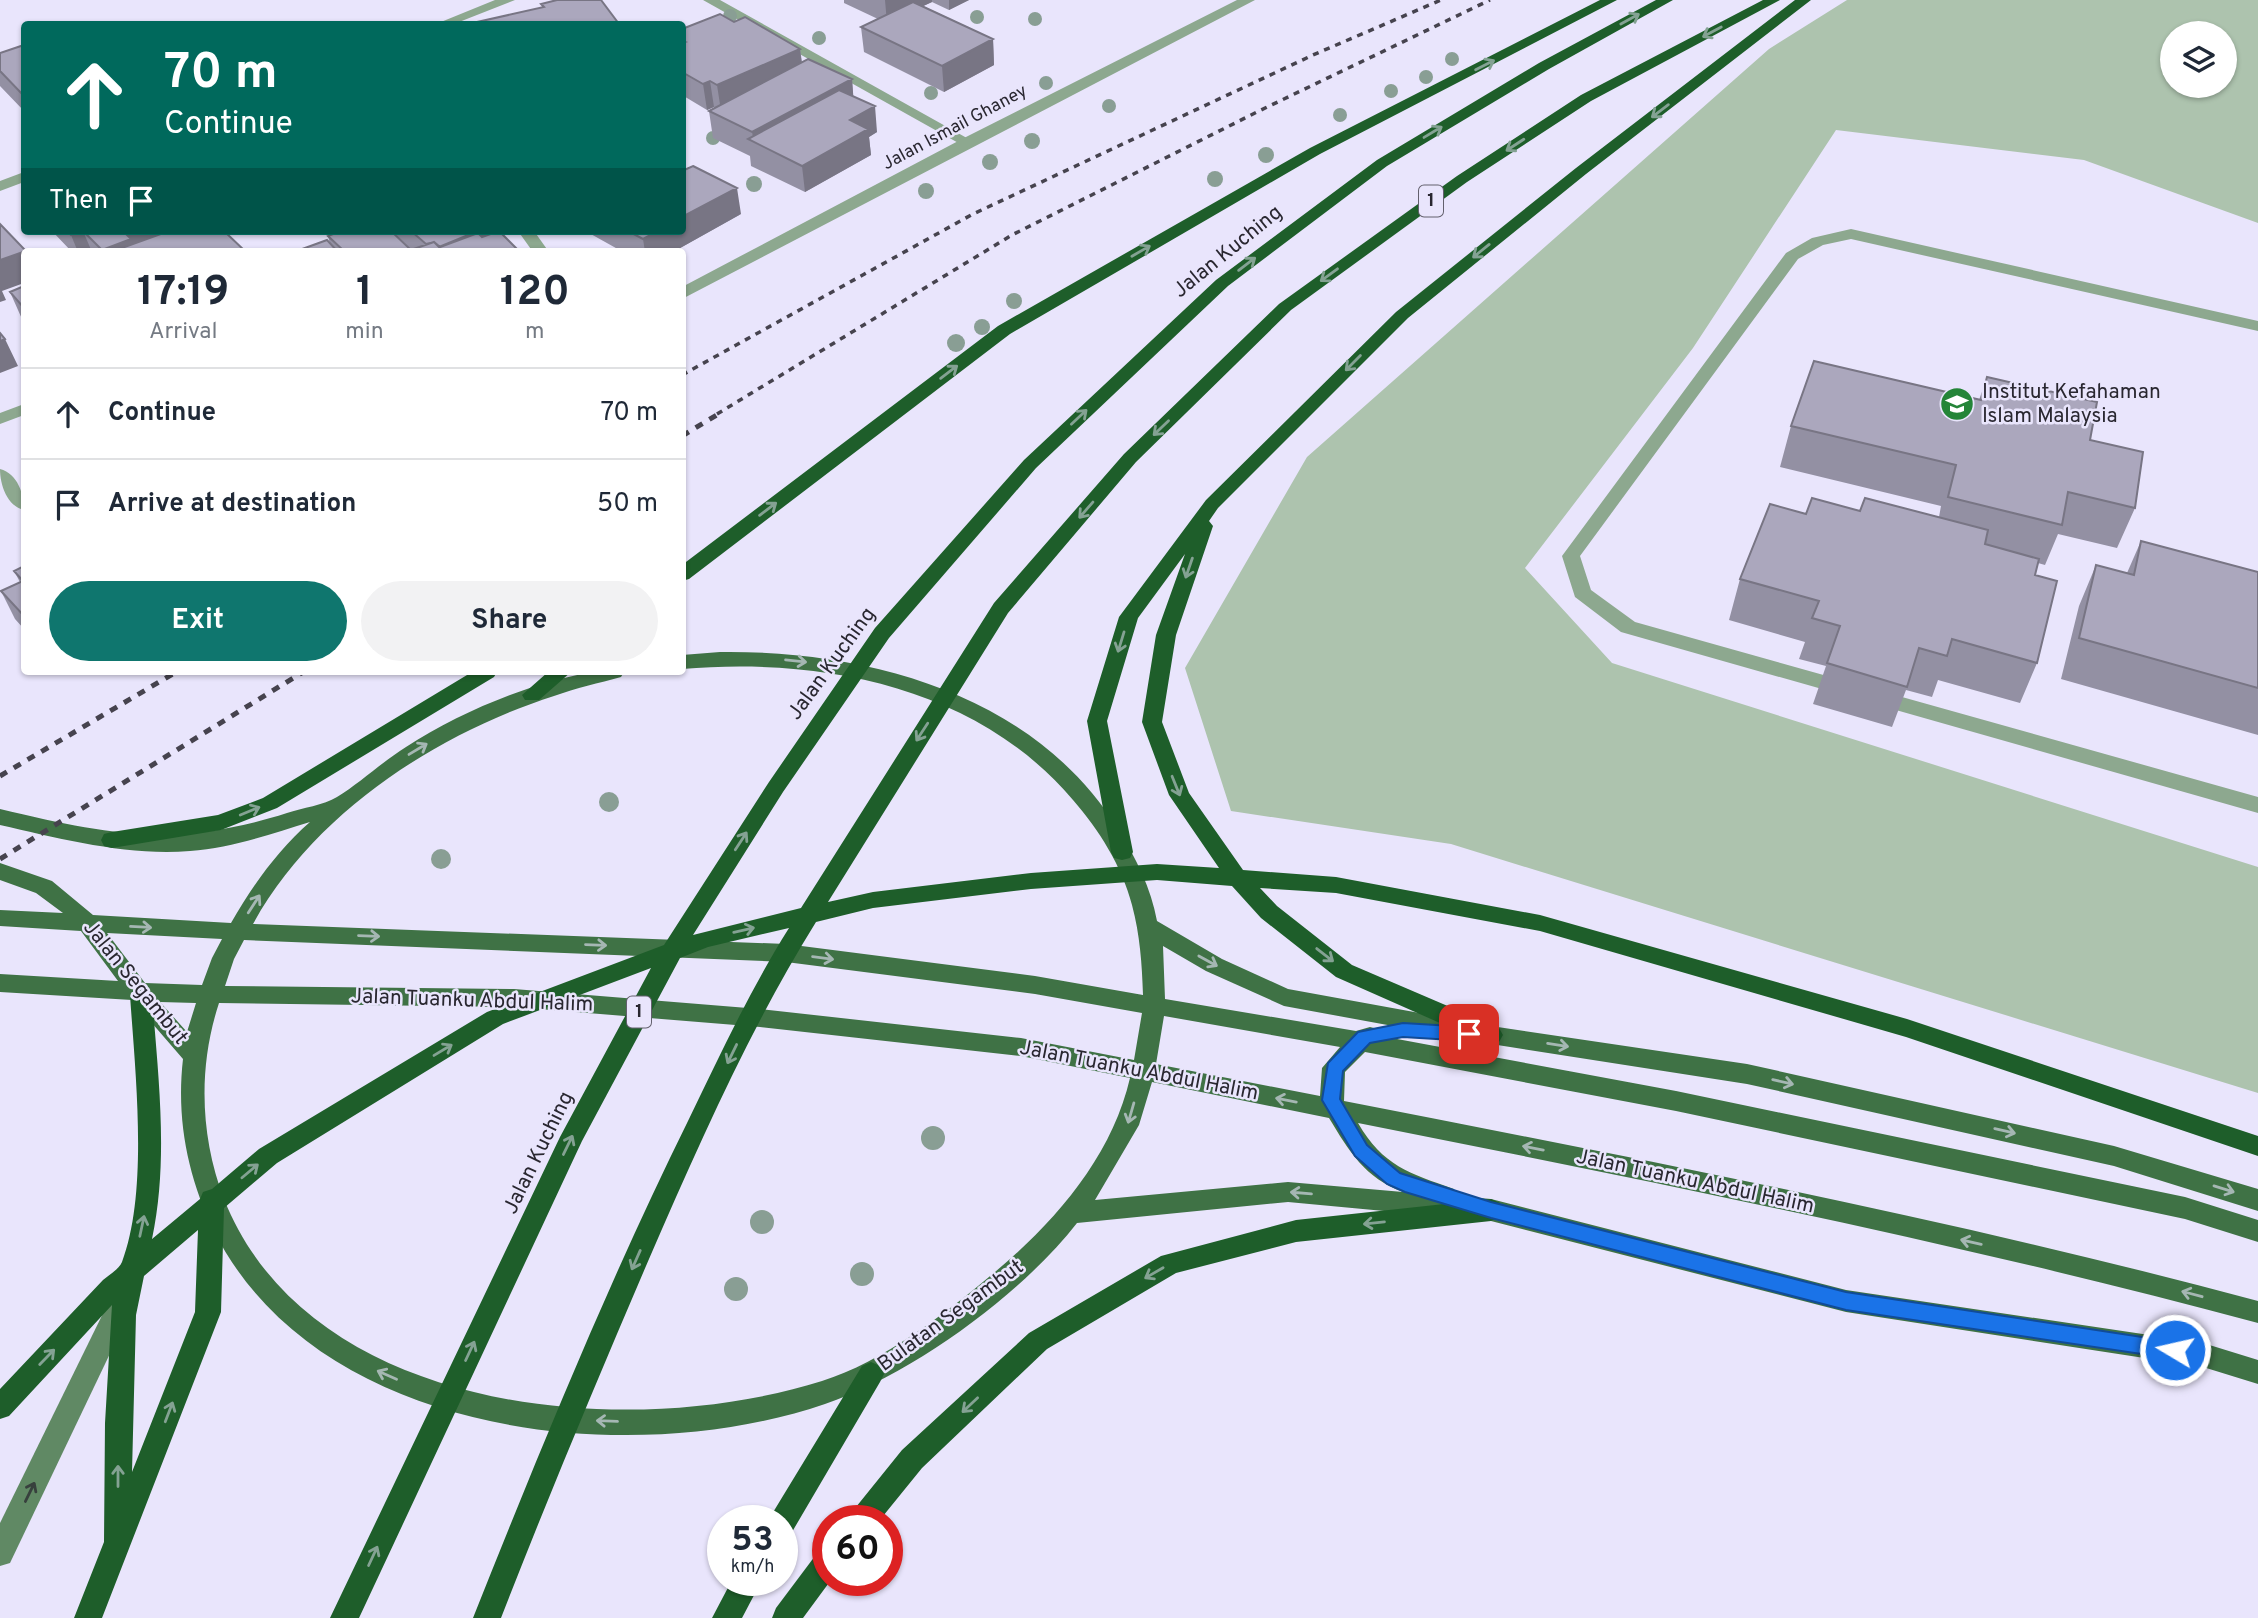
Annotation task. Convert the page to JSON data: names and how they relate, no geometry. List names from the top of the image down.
{
  "streets": {
    "highway": ["1", "Jalan Kuching"],
    "main road": ["Jalan Segambut", "Jalan Tuanku Abdul Halim", "Bulatan Segambut"],
    "street": ["Jalan Ismail Ghaney"]
  },
  "crossings": [
    ["Jalan Segambut", "Bulatan Segambut"]
  ],
  "places": {
    "school or university": ["Institut Kefahaman Islam Malaysia"]
  },
  "page": {
    "turn": ["70 m", "Continue"],
    "then": "Then",
    "eta": [
      "17:19",
      "Arrival",
      "1",
      "min",
      "120",
      "m"
    ],
    "list": [
      {
        "name": "Continue",
        "value": "70 m"
      },
      {
        "name": "Arrive at destination",
        "value": "50 m"
      }
    ],
    "buttons": ["Exit", "Share"],
    "speed": "53 km/h",
    "limit": "60"
  }
}
